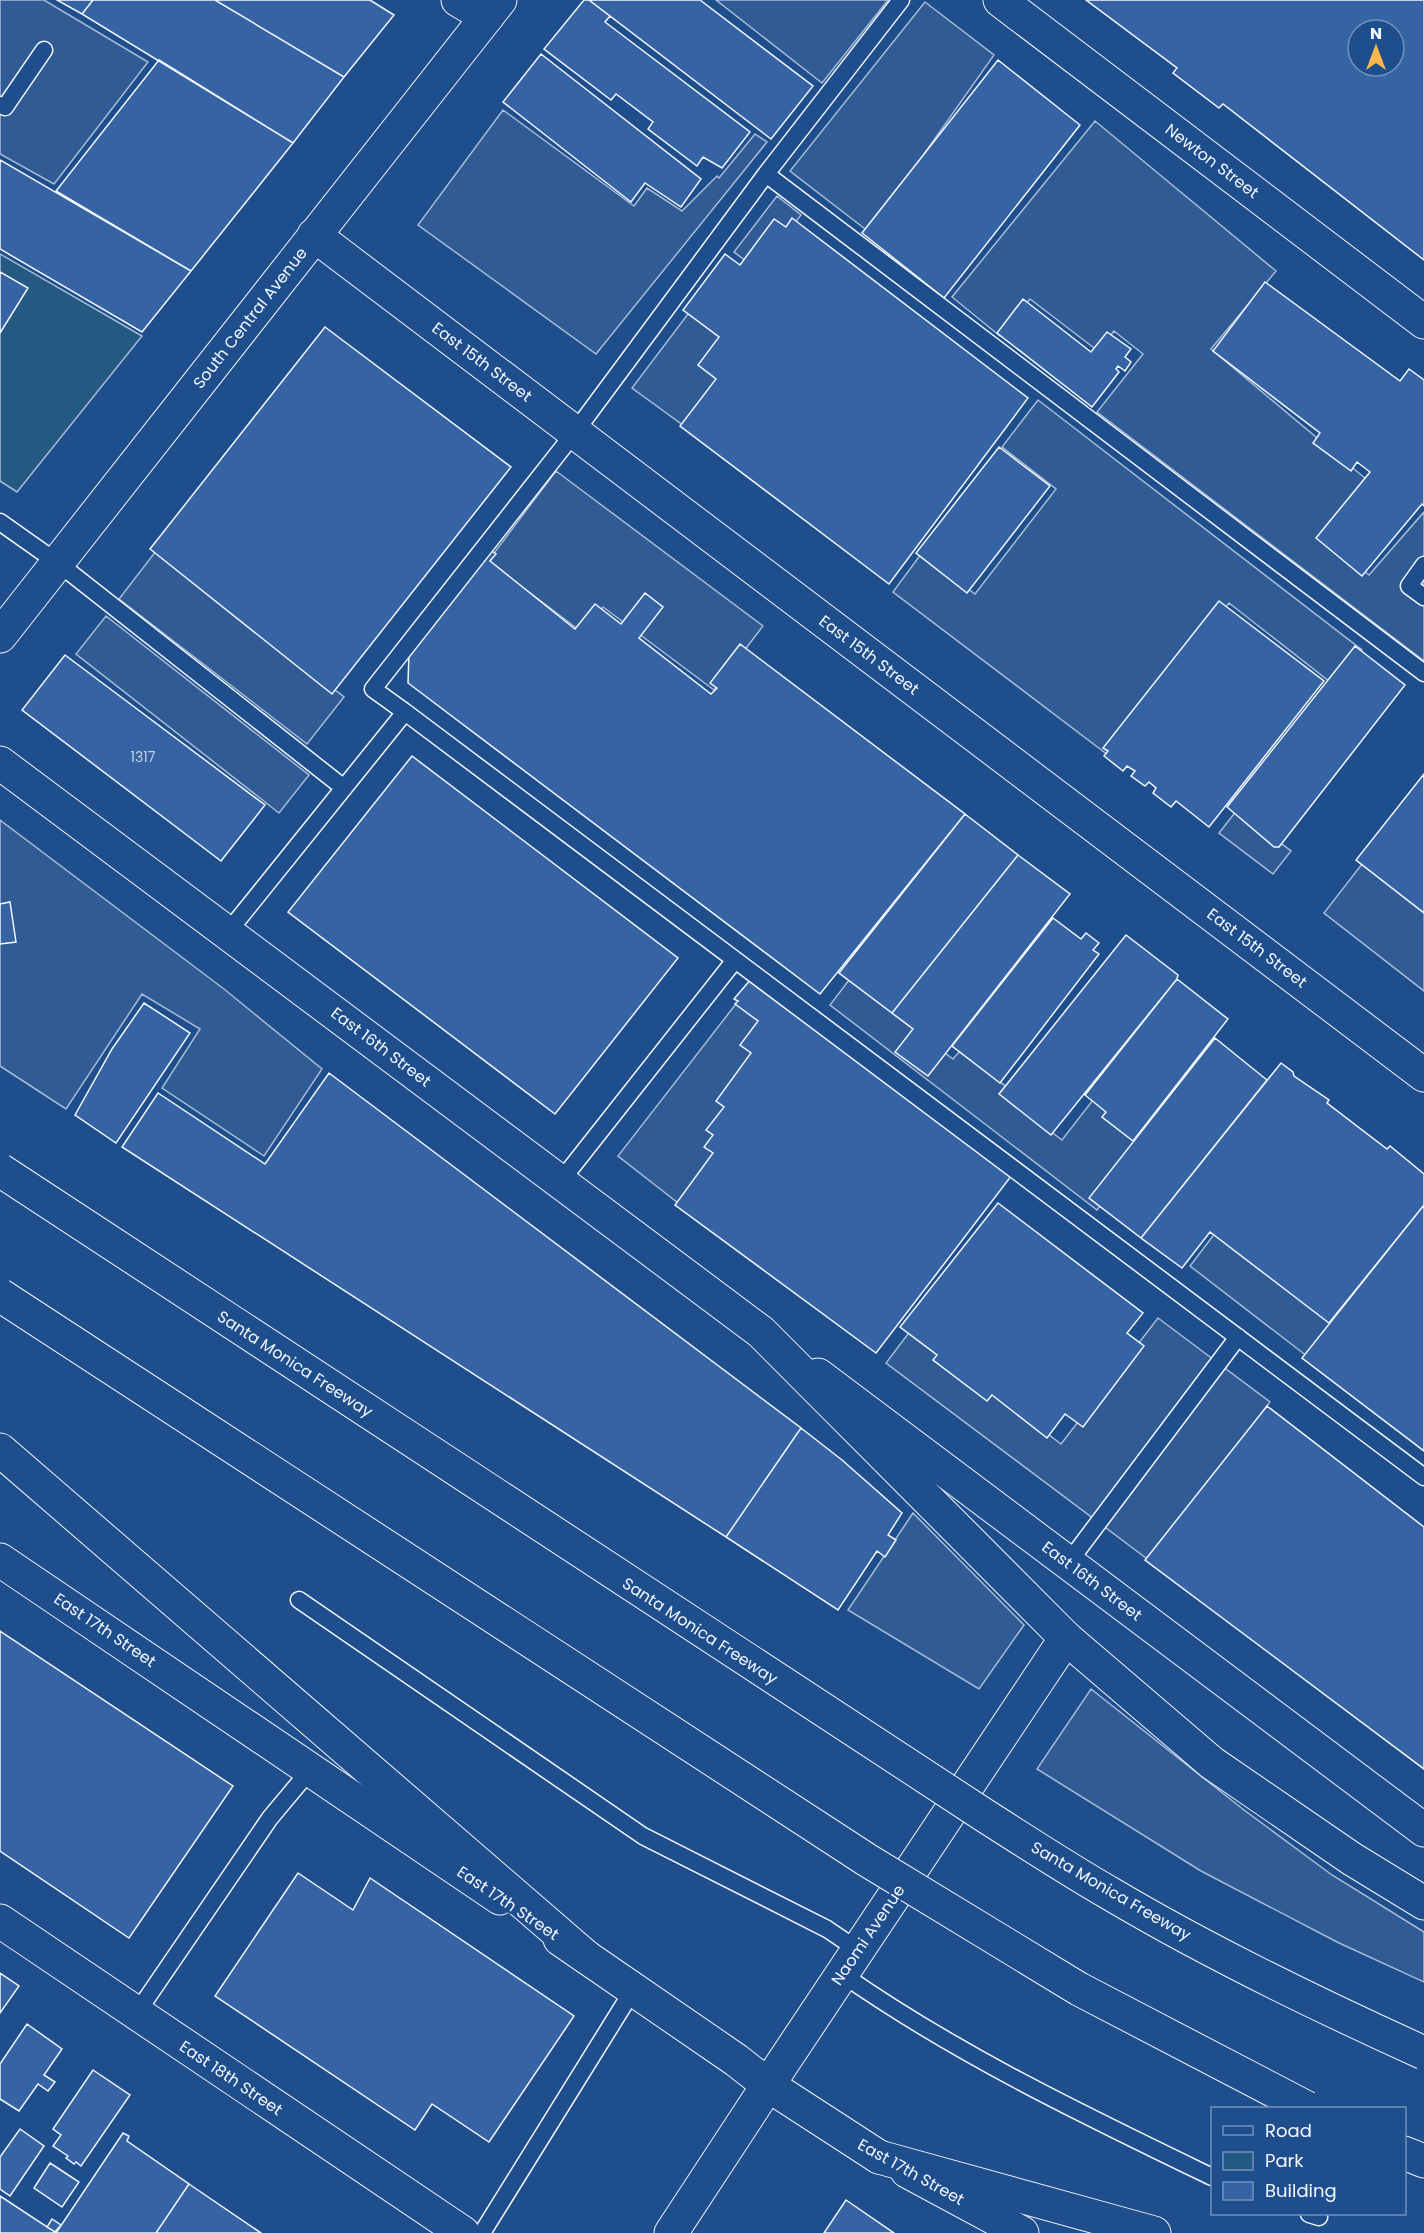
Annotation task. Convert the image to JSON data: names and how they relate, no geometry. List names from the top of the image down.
{
  "streets": {
    "main road": [
      "Newton Street",
      "South Central Avenue",
      "East 15th Street",
      "East 16th Street",
      "Santa Monica Freeway",
      "East 17th Street",
      "Naomi Avenue",
      "East 18th Street"
    ]
  },
  "crossings": [
    ["South Central Avenue", "East 15th Street"],
    ["East 16th Street", "Naomi Avenue"],
    ["East 17th Street", "Naomi Avenue"]
  ],
  "house_numbers": ["1317"],
  "legend": ["Road", "Park", "Building"],
  "north": "top"
}
